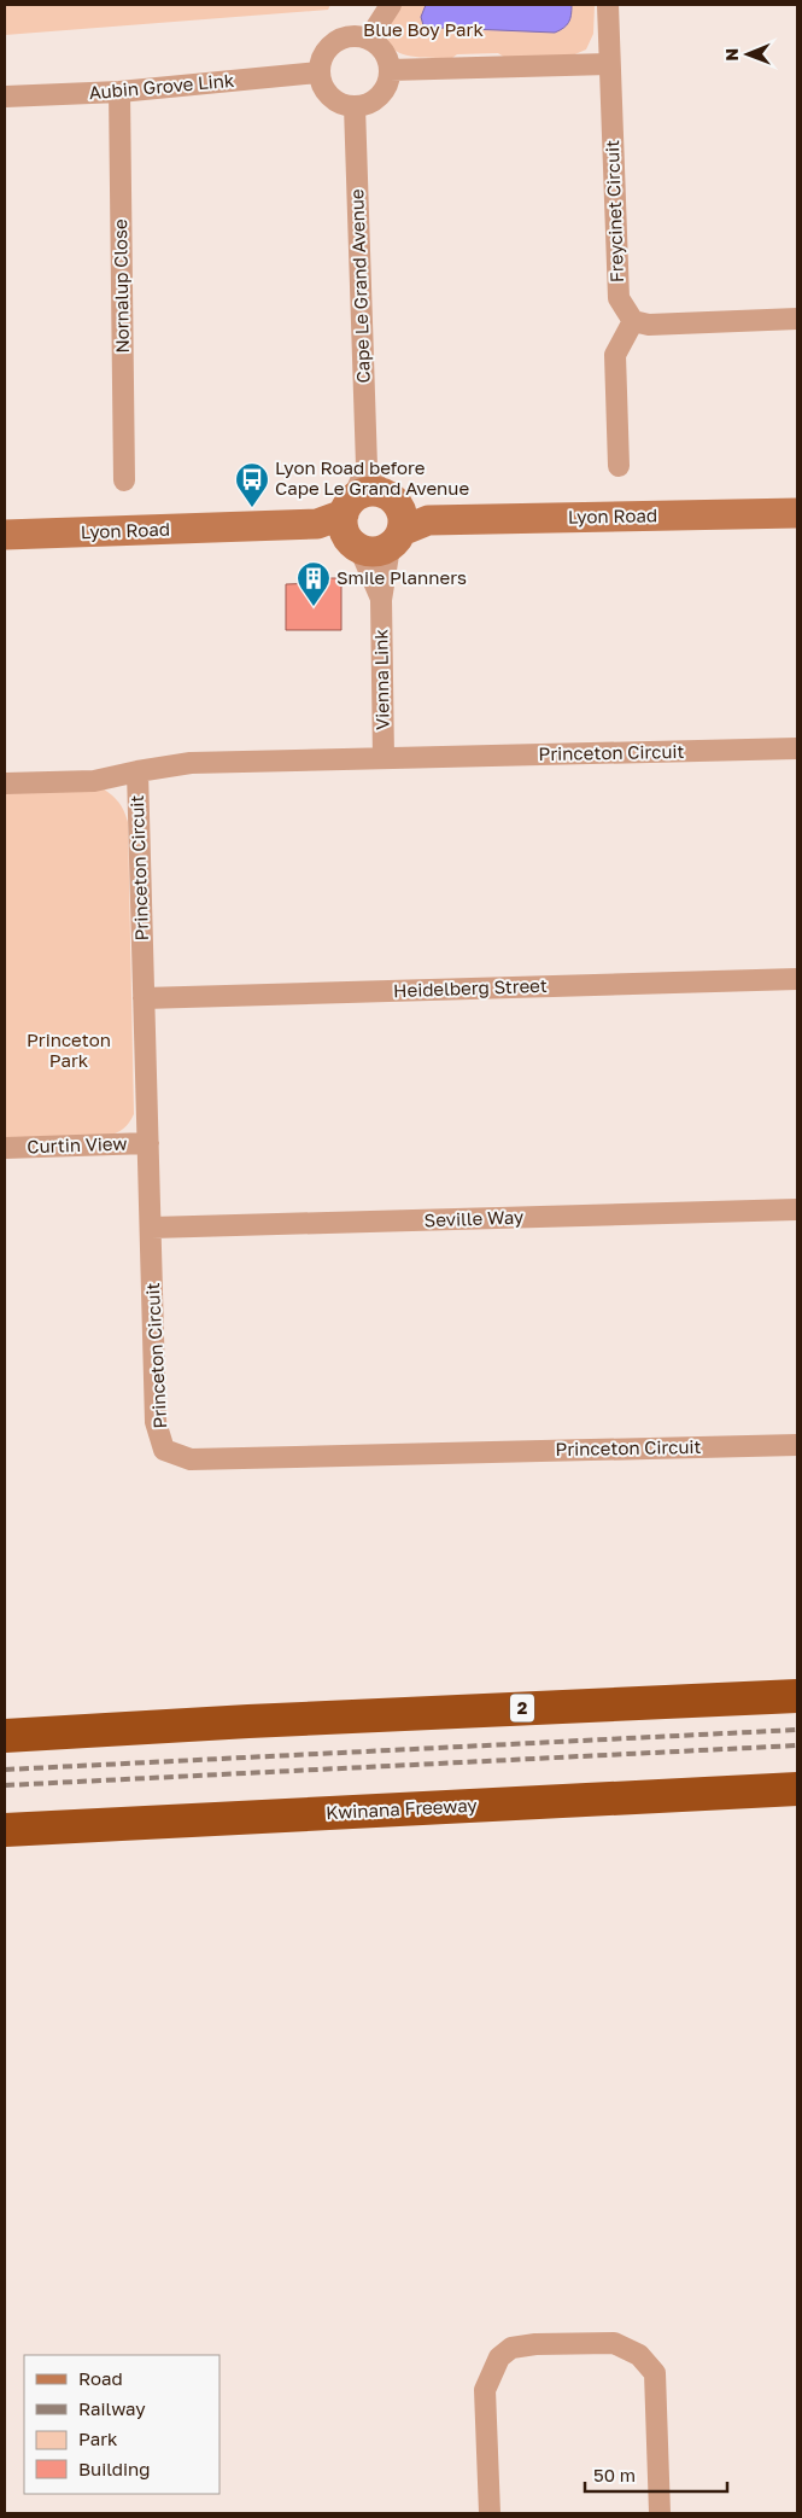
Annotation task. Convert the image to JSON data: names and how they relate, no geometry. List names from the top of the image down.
{
  "streets": {
    "highway": ["2", "Kwinana Freeway"],
    "street": [
      "Aubin Grove Link",
      "Freycinet Circuit",
      "Nornalup Close",
      "Cape Le Grand Avenue",
      "Lyon Road",
      "Vienna Link",
      "Princeton Circuit",
      "Heidelberg Street",
      "Curtin View",
      "Seville Way"
    ]
  },
  "crossings": [
    ["Aubin Grove Link", "Nornalup Close"],
    ["Aubin Grove Link", "Cape Le Grand Avenue"],
    ["Cape Le Grand Avenue", "Lyon Road"],
    ["Cape Le Grand Avenue", "Vienna Link"],
    ["Lyon Road", "Vienna Link"],
    ["Vienna Link", "Princeton Circuit"],
    ["Princeton Circuit", "Heidelberg Street"],
    ["Princeton Circuit", "Curtin View"],
    ["Princeton Circuit", "Seville Way"]
  ],
  "parks": ["Blue Boy Park", "Princeton Park"],
  "places": {
    "bus stop": ["Lyon Road before Cape Le Grand Avenue"],
    "building": ["Smile Planners"]
  },
  "legend": [
    "Road",
    "Railway",
    "Park",
    "Building"
  ],
  "scale_bar": "50 m",
  "north": "left"
}
